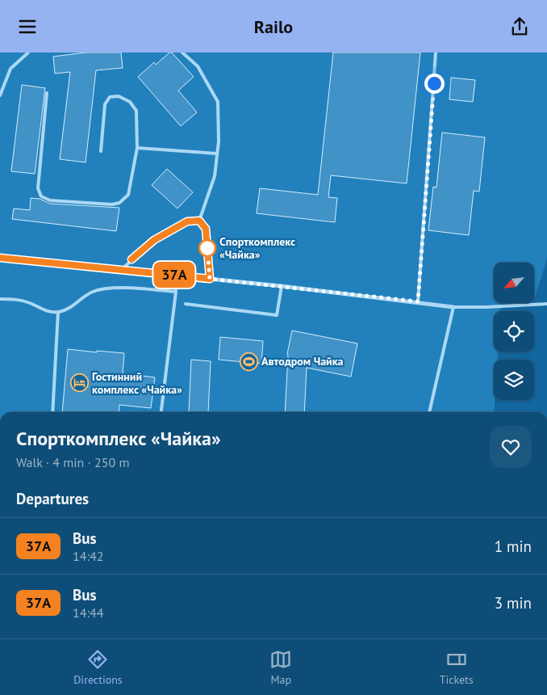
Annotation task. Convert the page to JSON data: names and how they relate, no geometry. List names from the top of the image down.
{
  "places": {
    "other": ["Спорткомплекс «Чайка»"],
    "sports": ["Автодром Чайка"],
    "hotel": ["Гостинний комплекс «Чайка»"]
  },
  "lines": ["bus line 37А"],
  "north": "bottom left",
  "page": {
    "header": "Railo",
    "on_map": "37А",
    "heading": [
      ["Спорткомплекс «Чайка»", "Walk · 4 min · 250 m"],
      "Departures"
    ],
    "list": [
      {
        "mark": "37А",
        "name": "Bus",
        "note": "14:42",
        "value": "1 min"
      },
      {
        "mark": "37А",
        "name": "Bus",
        "note": "14:44",
        "value": "3 min"
      }
    ],
    "tabs": ["Directions", "Map", "Tickets"]
  }
}
